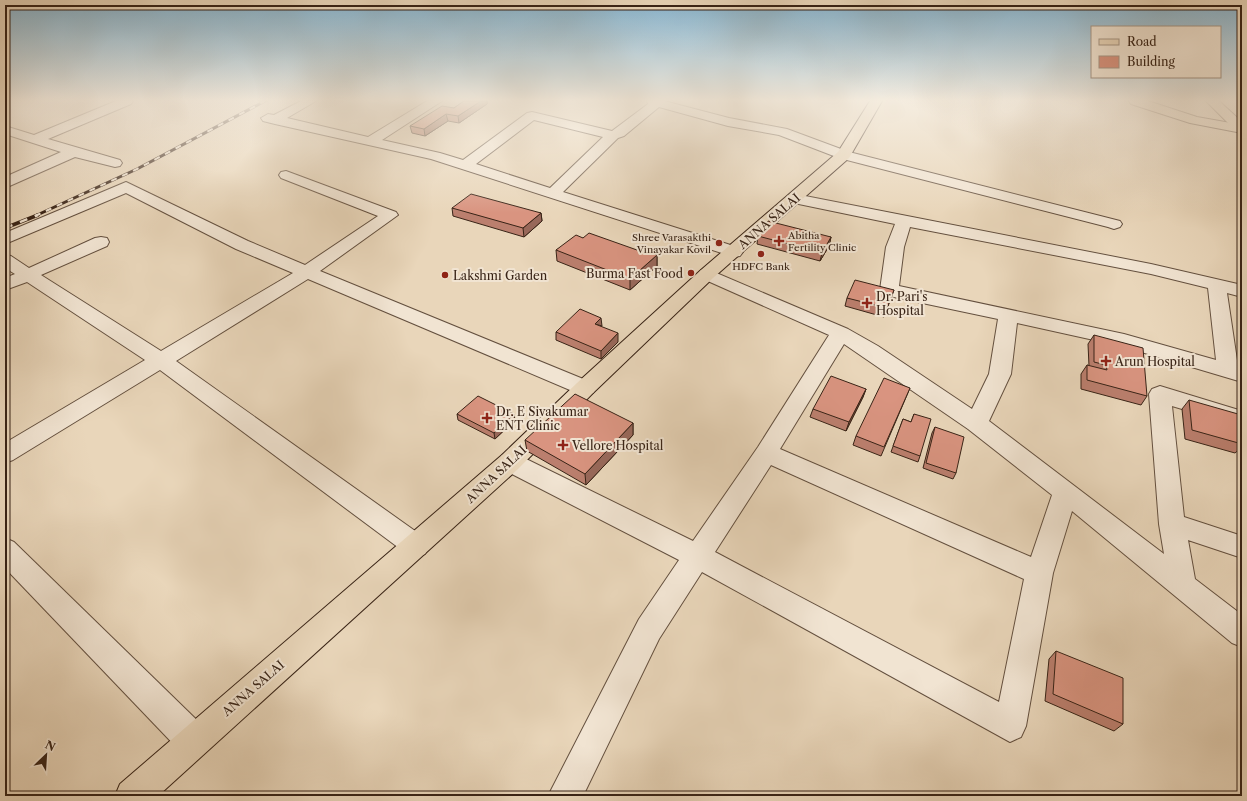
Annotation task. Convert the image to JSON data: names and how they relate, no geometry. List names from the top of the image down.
{
  "streets": {
    "main road": ["ANNA SALAI"]
  },
  "places": {
    "health": [
      "Abitha Fertility Clinic",
      "Dr. Pari's Hospital",
      "Arun Hospital",
      "Dr. E Sivakumar ENT Clinic",
      "Vellore Hospital"
    ],
    "other": [
      "Shree Varasakthi Vinayakar Kovil",
      "HDFC Bank",
      "Burma Fast Food",
      "Lakshmi Garden"
    ]
  },
  "legend": ["Road", "Building"],
  "north": "top right"
}
